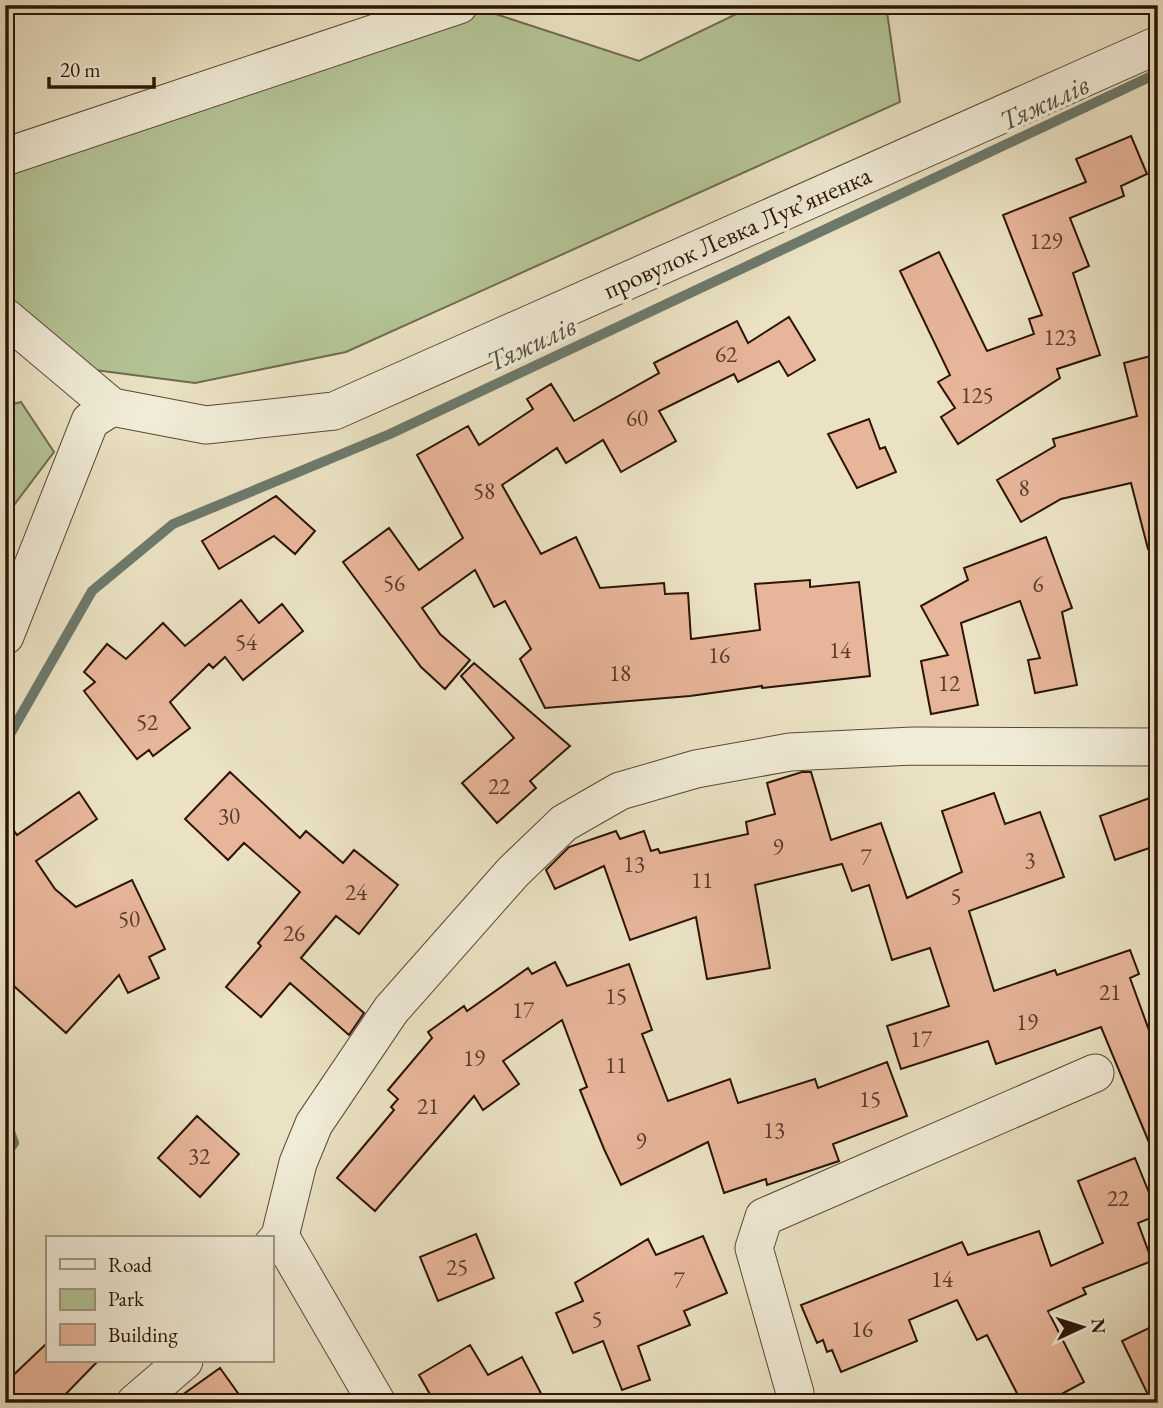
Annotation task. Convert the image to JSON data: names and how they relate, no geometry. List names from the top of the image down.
{
  "streets": {
    "street": ["провулок Левка Лукʼяненка"]
  },
  "water": ["Тяжилів"],
  "house_numbers": [
    "129",
    "123",
    "62",
    "125",
    "60",
    "8",
    "58",
    "56",
    "6",
    "54",
    "14",
    "16",
    "18",
    "12",
    "52",
    "22",
    "30",
    "9",
    "7",
    "3",
    "13",
    "11",
    "24",
    "5",
    "50",
    "26",
    "21",
    "15",
    "17",
    "19",
    "17",
    "19",
    "11",
    "15",
    "21",
    "13",
    "9",
    "32",
    "22",
    "25",
    "14",
    "7",
    "5",
    "16"
  ],
  "legend": ["Road", "Park", "Building"],
  "scale_bar": "20 m",
  "north": "right"
}
